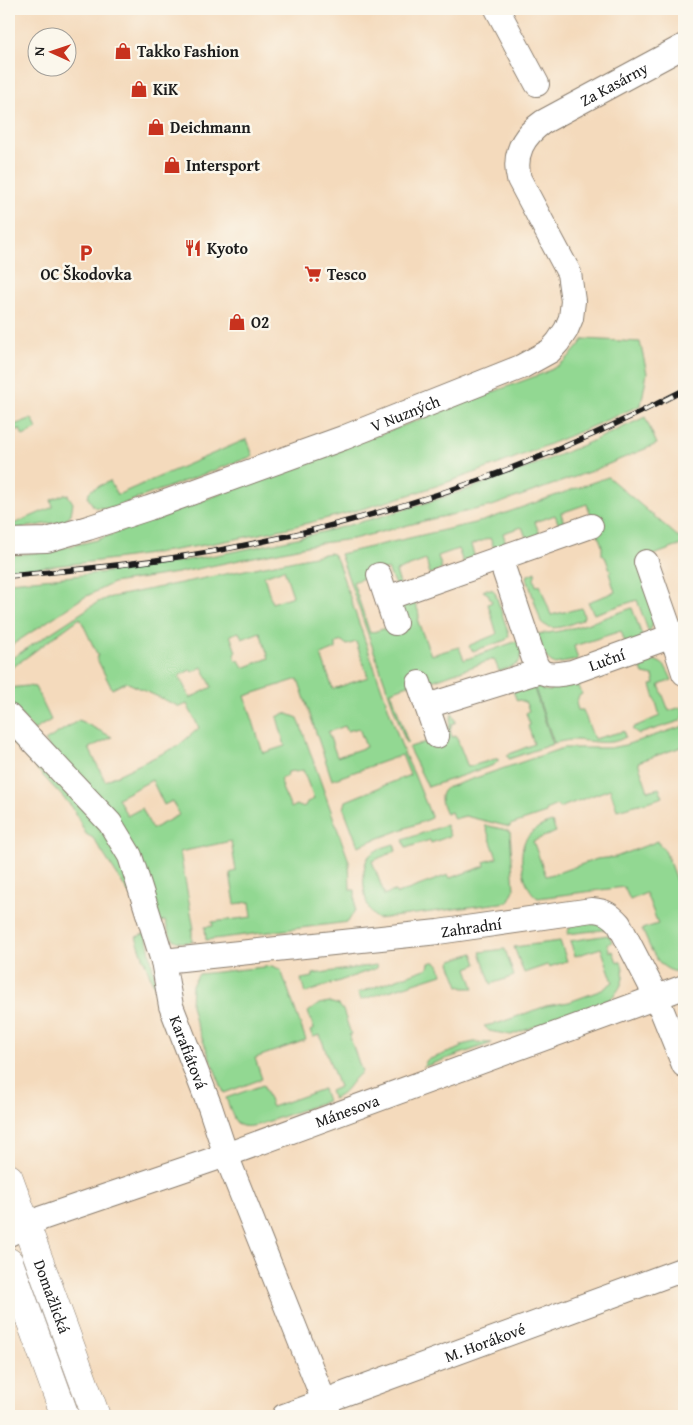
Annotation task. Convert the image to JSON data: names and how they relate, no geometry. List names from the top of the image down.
{
  "streets": {
    "main road": ["Domažlická"],
    "street": [
      "Za Kasárny",
      "V Nuzných",
      "Luční",
      "Zahradní",
      "Karafiátová",
      "Mánesova",
      "M. Horákové"
    ]
  },
  "crossings": [
    ["Za Kasárny", "V Nuzných"],
    ["Zahradní", "Karafiátová"],
    ["Zahradní", "Mánesova"],
    ["Karafiátová", "Mánesova"],
    ["Karafiátová", "M. Horákové"],
    ["Mánesova", "Domažlická"]
  ],
  "places": {
    "shop": [
      "Takko Fashion",
      "KiK",
      "Deichmann",
      "Intersport",
      "O2"
    ],
    "restaurant": ["Kyoto"],
    "parking": ["OC Škodovka"],
    "supermarket": ["Tesco"]
  },
  "north": "left"
}
